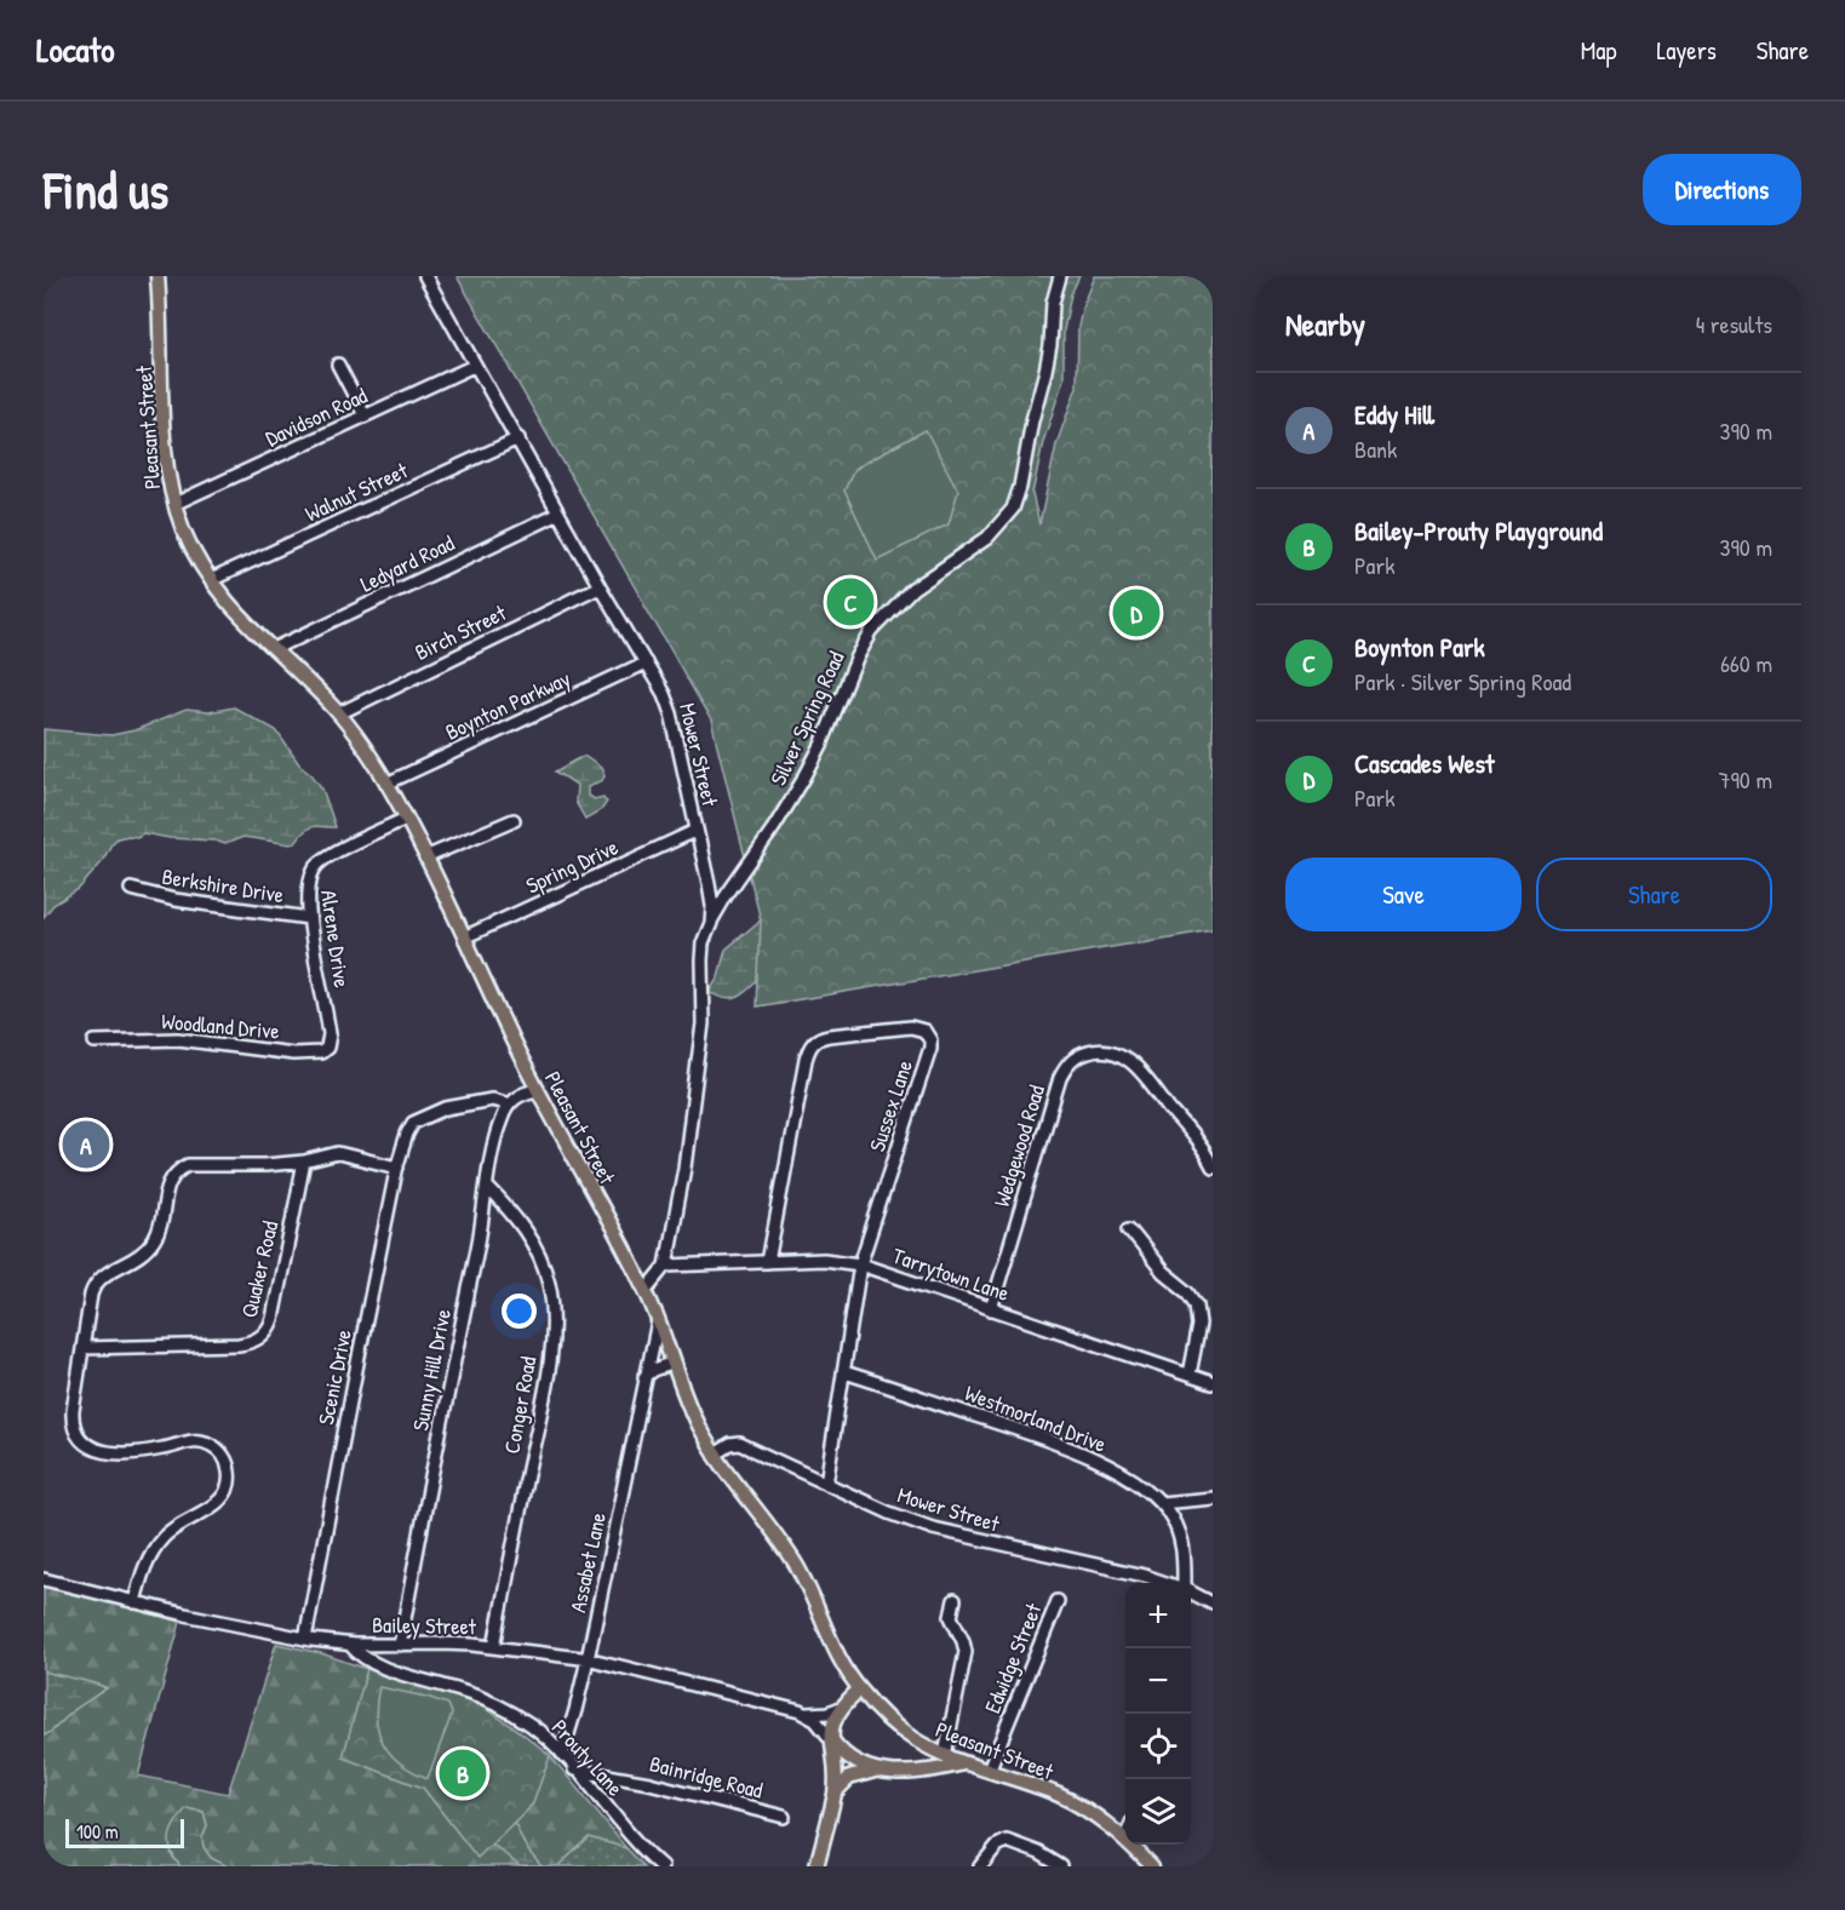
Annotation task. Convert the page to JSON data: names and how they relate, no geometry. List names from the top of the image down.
{
  "streets": {
    "main road": ["Pleasant Street"],
    "street": [
      "Davidson Road",
      "Walnut Street",
      "Ledyard Road",
      "Birch Street",
      "Boynton Parkway",
      "Silver Spring Road",
      "Mower Street",
      "Spring Drive",
      "Berkshire Drive",
      "Alrene Drive",
      "Woodland Drive",
      "Sussex Lane",
      "Wedgewood Road",
      "Quaker Road",
      "Tarrytown Lane",
      "Sunny Hill Drive",
      "Scenic Drive",
      "Conger Road",
      "Westmorland Drive",
      "Assabet Lane",
      "Bailey Street",
      "Edwidge Street",
      "Prouty Lane",
      "Bainridge Road"
    ]
  },
  "crossings": [
    ["Davidson Road", "Pleasant Street"],
    ["Davidson Road", "Mower Street"],
    ["Pleasant Street", "Walnut Street"],
    ["Pleasant Street", "Ledyard Road"],
    ["Pleasant Street", "Birch Street"],
    ["Pleasant Street", "Boynton Parkway"],
    ["Pleasant Street", "Mower Street"],
    ["Pleasant Street", "Spring Drive"],
    ["Pleasant Street", "Alrene Drive"],
    ["Pleasant Street", "Assabet Lane"],
    ["Pleasant Street", "Edwidge Street"],
    ["Walnut Street", "Mower Street"],
    ["Ledyard Road", "Mower Street"],
    ["Birch Street", "Mower Street"],
    ["Boynton Parkway", "Mower Street"],
    ["Silver Spring Road", "Mower Street"],
    ["Mower Street", "Spring Drive"],
    ["Mower Street", "Sussex Lane"],
    ["Mower Street", "Tarrytown Lane"],
    ["Berkshire Drive", "Alrene Drive"],
    ["Alrene Drive", "Woodland Drive"],
    ["Sussex Lane", "Tarrytown Lane"],
    ["Sussex Lane", "Westmorland Drive"],
    ["Wedgewood Road", "Tarrytown Lane"],
    ["Sunny Hill Drive", "Scenic Drive"],
    ["Sunny Hill Drive", "Conger Road"],
    ["Sunny Hill Drive", "Bailey Street"],
    ["Scenic Drive", "Bailey Street"],
    ["Conger Road", "Bailey Street"],
    ["Assabet Lane", "Bailey Street"],
    ["Assabet Lane", "Prouty Lane"],
    ["Bailey Street", "Prouty Lane"],
    ["Prouty Lane", "Bainridge Road"]
  ],
  "scale_bar": "100 m",
  "page": {
    "header": "Locato",
    "nav": ["Map", "Layers", "Share"],
    "buttons": [
      "Directions",
      ["Save", "Share"]
    ],
    "title": "Find us",
    "heading": ["Nearby", "4 results"],
    "list": [
      {
        "mark": "A",
        "name": "Eddy Hill",
        "note": "Bank",
        "value": "390 m"
      },
      {
        "mark": "B",
        "name": "Bailey-Prouty Playground",
        "note": "Park",
        "value": "390 m"
      },
      {
        "mark": "C",
        "name": "Boynton Park",
        "note": "Park · Silver Spring Road",
        "value": "660 m"
      },
      {
        "mark": "D",
        "name": "Cascades West",
        "note": "Park",
        "value": "790 m"
      }
    ],
    "pins": [
      "C",
      "D",
      "A",
      "B"
    ],
    "map_buttons": ["+", "−"],
    "scale": "100 m"
  }
}
